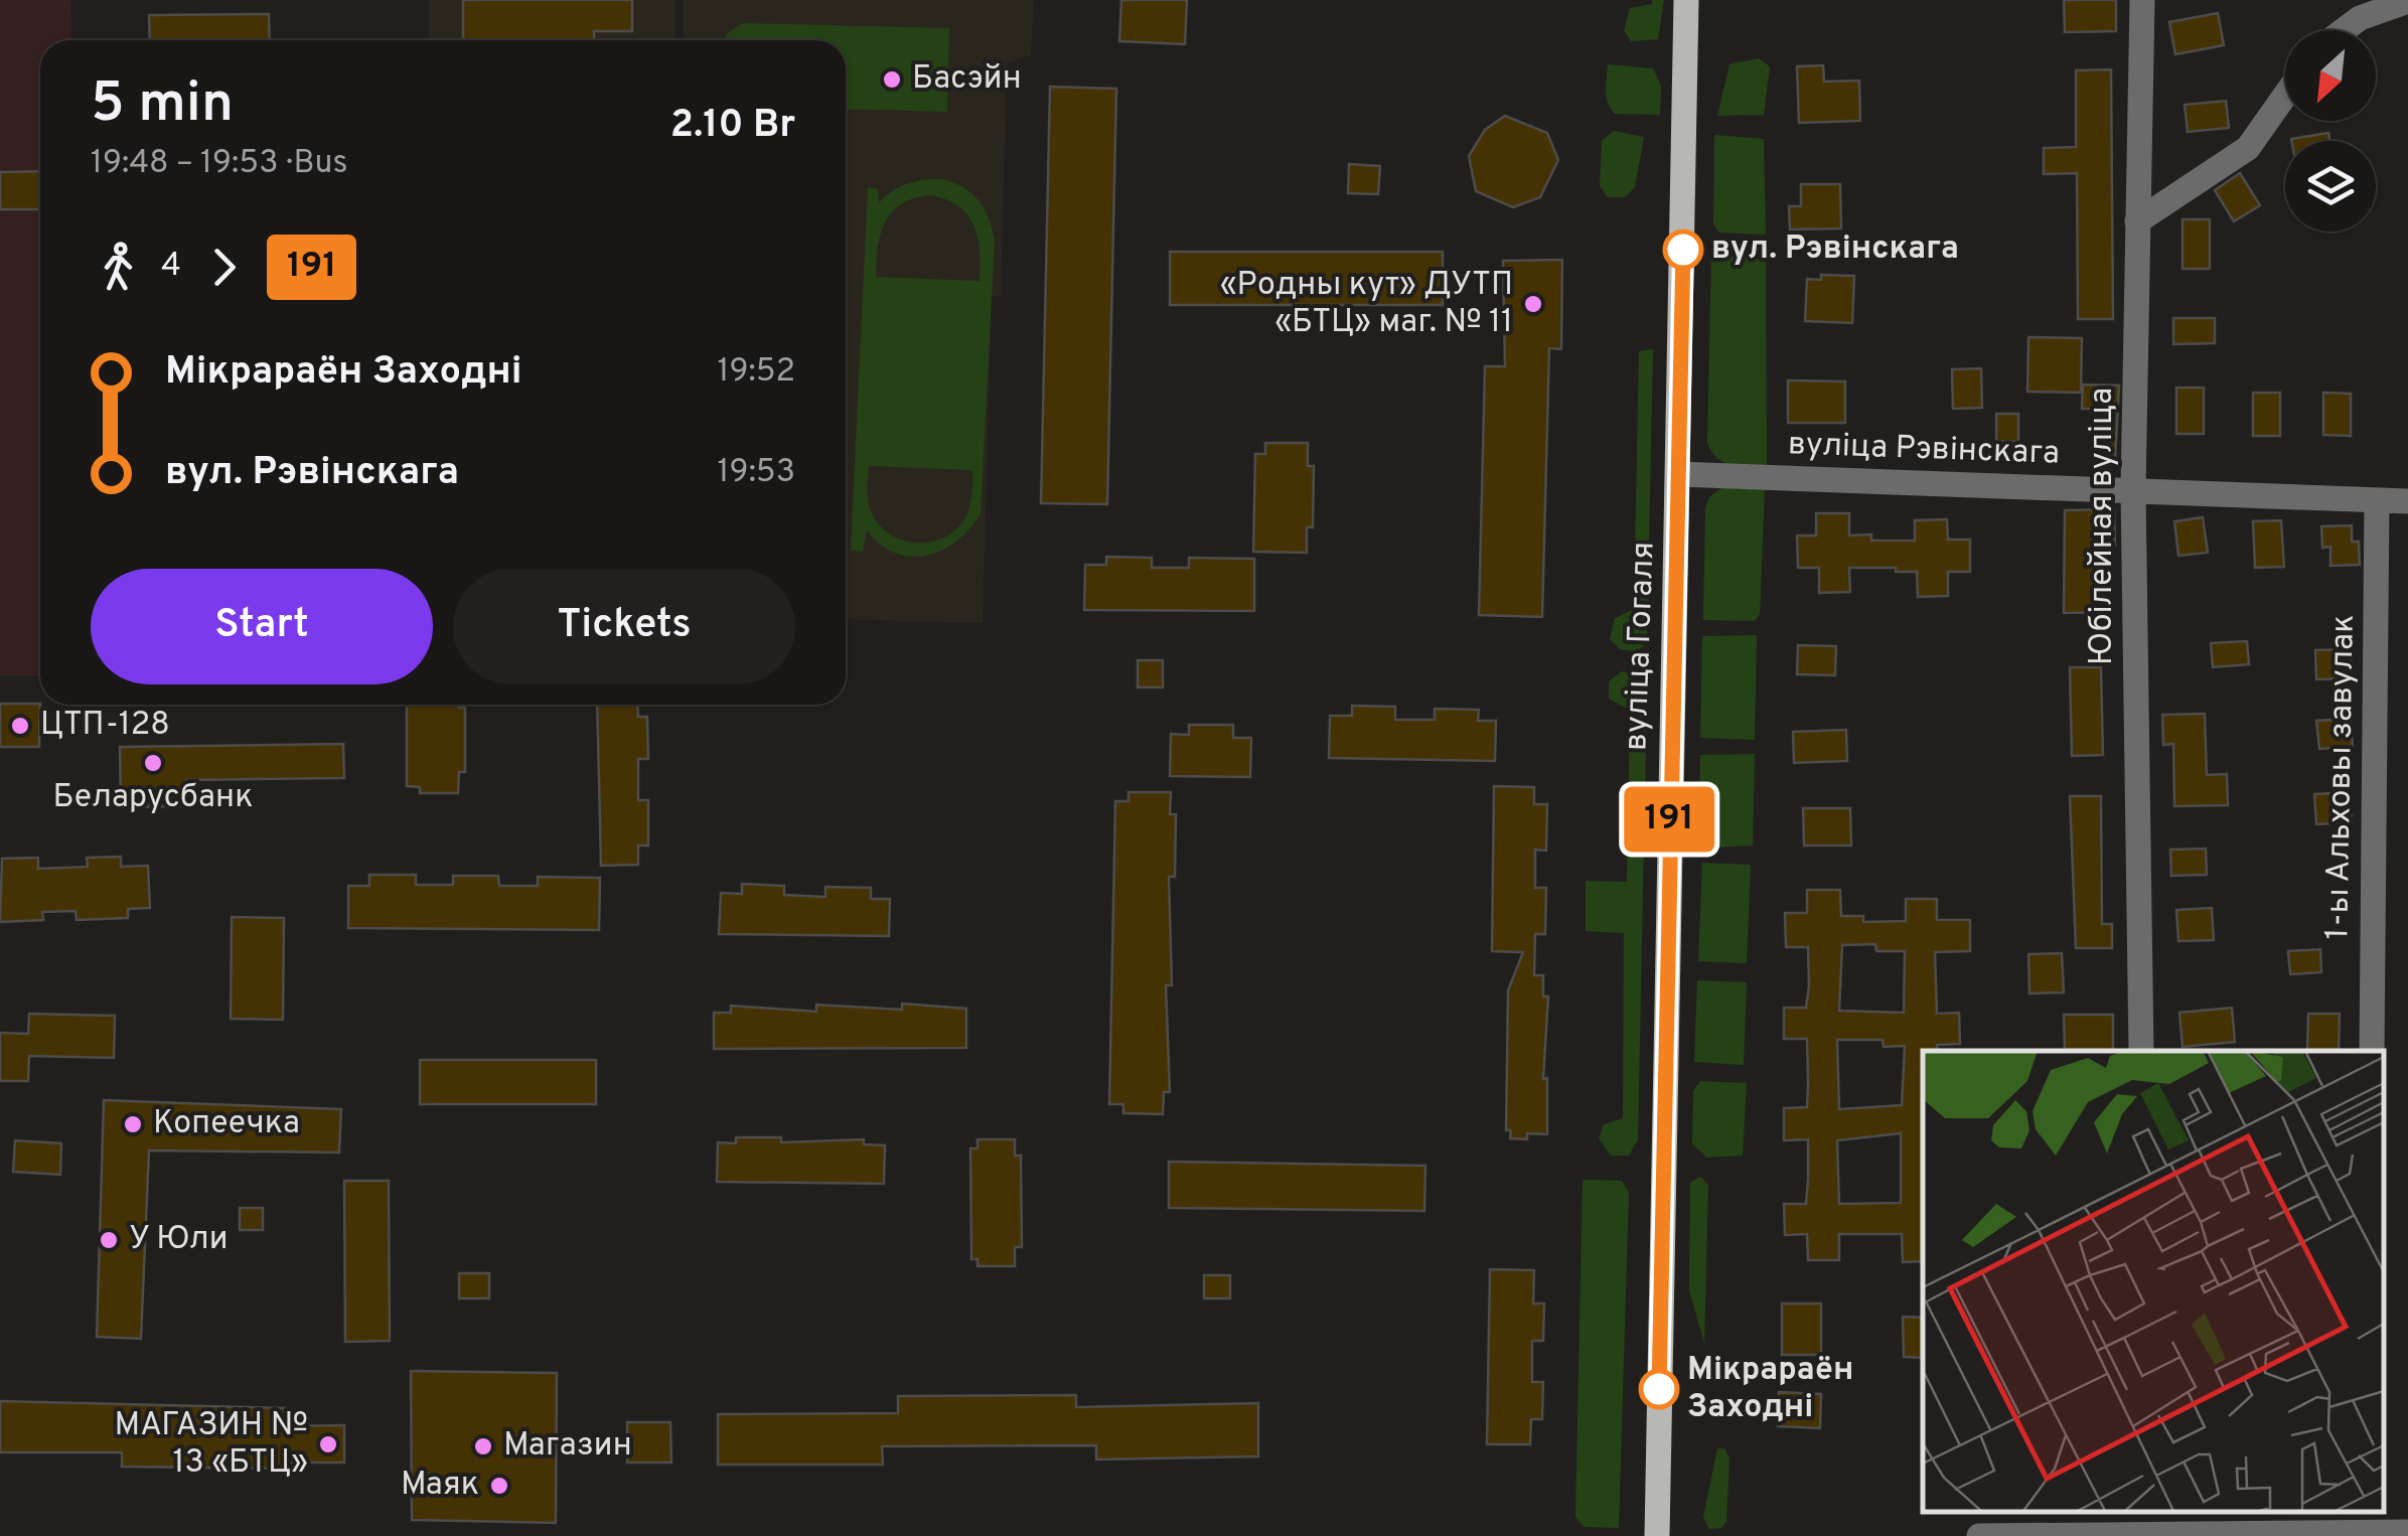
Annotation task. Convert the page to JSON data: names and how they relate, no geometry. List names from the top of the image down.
{
  "streets": {
    "main road": ["вуліца Гогаля"],
    "street": ["вуліца Рэвінскага", "Юбілейная вуліца", "1-ы Альховы завулак"]
  },
  "crossings": [
    ["вуліца Рэвінскага", "Юбілейная вуліца"],
    ["вуліца Рэвінскага", "вуліца Гогаля"],
    ["вуліца Рэвінскага", "1-ы Альховы завулак"]
  ],
  "places": [
    "Басэйн",
    "вул. Рэвінскага",
    "«Родны кут» ДУТП «БТЦ» маг. № 11",
    "ЦТП-128",
    "Беларусбанк",
    "Копеечка",
    "У Юли",
    "Мікрараён Заходні",
    "МАГАЗИН № 13 «БТЦ»",
    "Магазин",
    "Маяк"
  ],
  "lines": ["bus line 191"],
  "north": "bottom left",
  "page": {
    "on_map": "191",
    "heading": ["5 min", "19:48 – 19:53 · Bus", "2.10 Br"],
    "legs": ["4", "191"],
    "list": [
      {
        "name": "Мікрараён Заходні",
        "value": "19:52"
      },
      {
        "name": "вул. Рэвінскага",
        "value": "19:53"
      }
    ],
    "buttons": ["Start", "Tickets"]
  }
}
